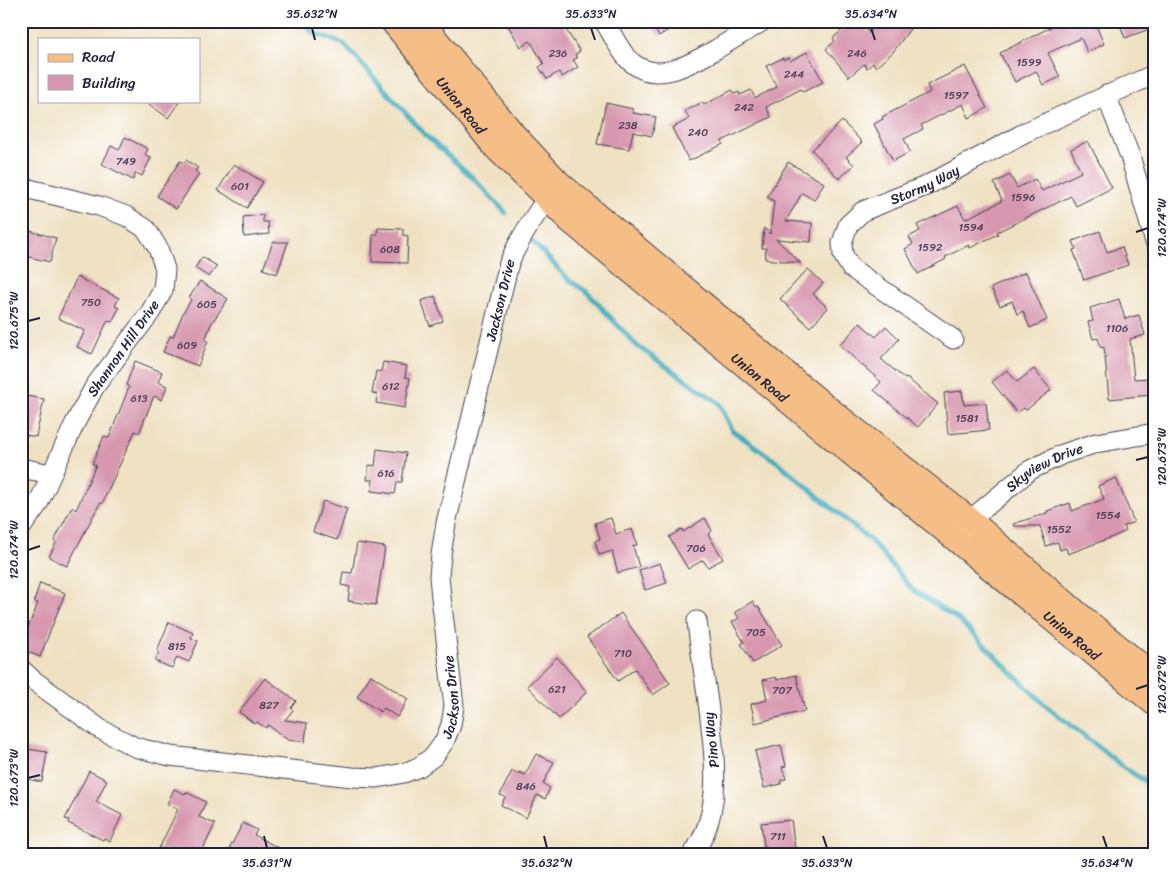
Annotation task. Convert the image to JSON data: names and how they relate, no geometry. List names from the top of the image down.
{
  "streets": {
    "main road": ["Union Road"],
    "street": [
      "Stormy Way",
      "Jackson Drive",
      "Shannon Hill Drive",
      "Skyview Drive",
      "Pino Way"
    ]
  },
  "crossings": [
    ["Union Road", "Jackson Drive"],
    ["Union Road", "Skyview Drive"]
  ],
  "house_numbers": [
    "236",
    "246",
    "1599",
    "244",
    "1597",
    "242",
    "238",
    "240",
    "749",
    "601",
    "1596",
    "1594",
    "1592",
    "608",
    "750",
    "605",
    "1106",
    "609",
    "612",
    "613",
    "1581",
    "616",
    "1554",
    "1552",
    "706",
    "705",
    "815",
    "710",
    "621",
    "707",
    "827",
    "846",
    "711"
  ],
  "legend": ["Road", "Building"],
  "coordinates": [
    "35.632°N",
    "35.633°N",
    "35.634°N",
    "120.674°W",
    "120.675°W",
    "120.673°W",
    "120.672°W",
    "35.631°N"
  ]
}
